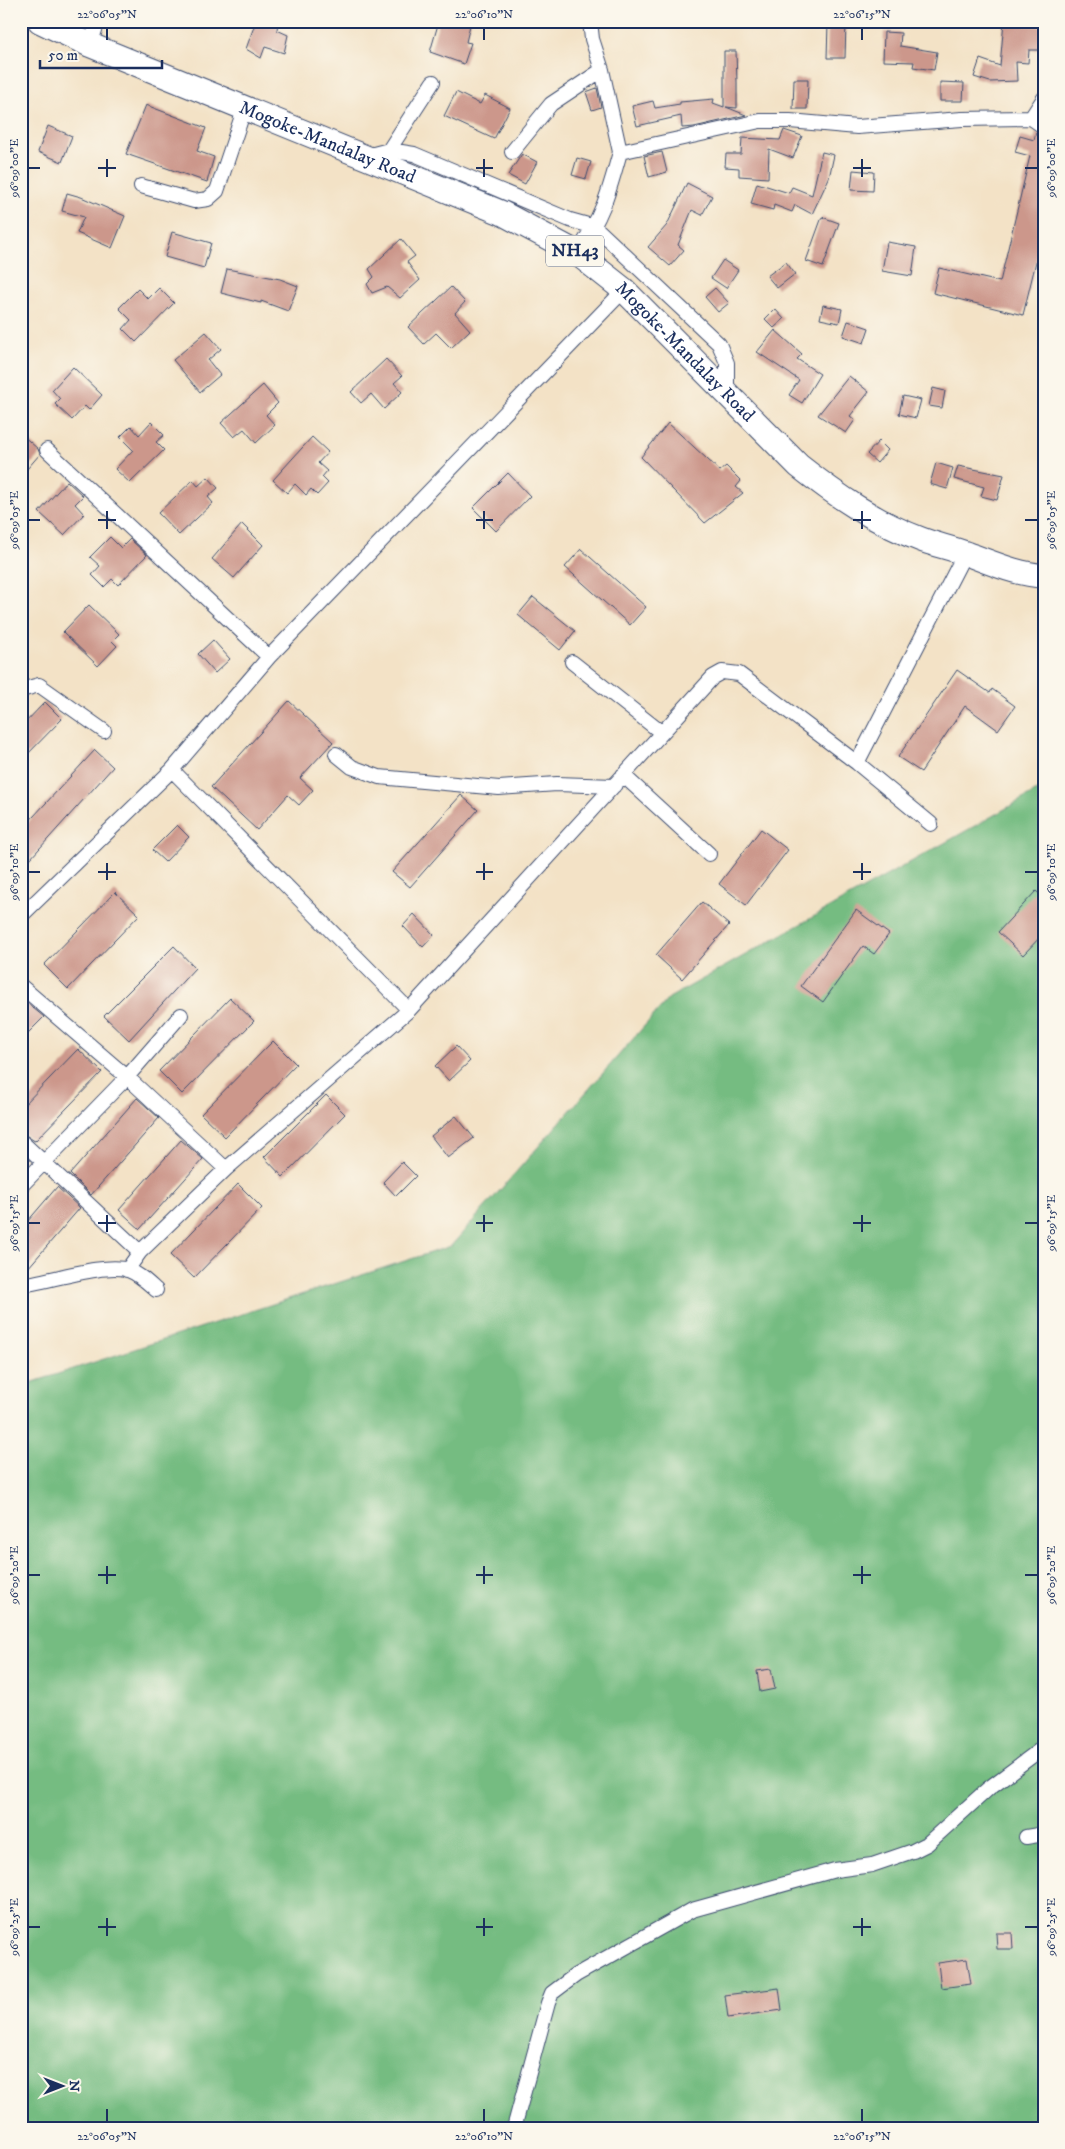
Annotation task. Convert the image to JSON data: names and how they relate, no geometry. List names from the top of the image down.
{
  "streets": {
    "highway": ["Mogoke-Mandalay Road", "NH43"]
  },
  "scale_bar": "50 m",
  "north": "right",
  "coordinates": [
    "22°06'05\"N",
    "22°06'10\"N",
    "22°06'15\"N",
    "96°09'00\"E",
    "96°09'05\"E",
    "96°09'10\"E",
    "96°09'15\"E",
    "96°09'20\"E",
    "96°09'25\"E"
  ]
}
